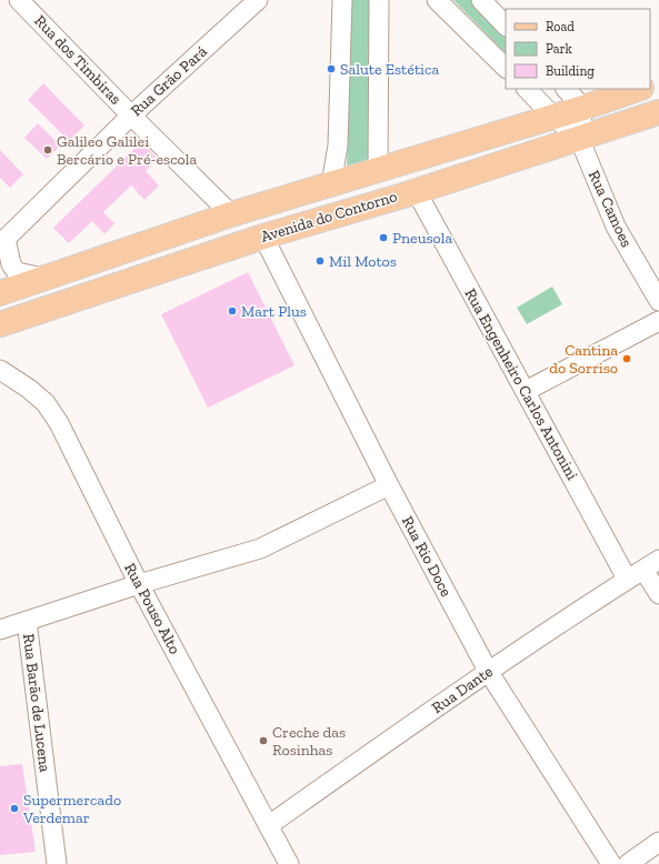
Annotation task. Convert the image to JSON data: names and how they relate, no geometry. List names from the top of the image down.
{
  "streets": {
    "main road": ["Avenida do Contorno"],
    "street": [
      "Rua dos Timbiras",
      "Rua Grão Pará",
      "Rua Camoes",
      "Rua Engenheiro Carlos Antonini",
      "Rua Rio Doce",
      "Rua Pouso Alto",
      "Rua Dante",
      "Rua Barão de Lucena"
    ]
  },
  "crossings": [
    ["Rua dos Timbiras", "Rua Grão Pará"],
    ["Rua dos Timbiras", "Avenida do Contorno"],
    ["Rua Grão Pará", "Avenida do Contorno"],
    ["Rua Camoes", "Avenida do Contorno"],
    ["Avenida do Contorno", "Rua Engenheiro Carlos Antonini"],
    ["Avenida do Contorno", "Rua Rio Doce"],
    ["Rua Engenheiro Carlos Antonini", "Rua Dante"],
    ["Rua Rio Doce", "Rua Dante"],
    ["Rua Pouso Alto", "Rua Dante"]
  ],
  "places": [
    "Salute Estética",
    "Galileo Galilei Bercário e Pré-escola",
    "Pneusola",
    "Mil Motos",
    "Mart Plus",
    "Cantina do Sorriso",
    "Creche das Rosinhas",
    "Supermercado Verdemar"
  ],
  "legend": ["Road", "Park", "Building"]
}
